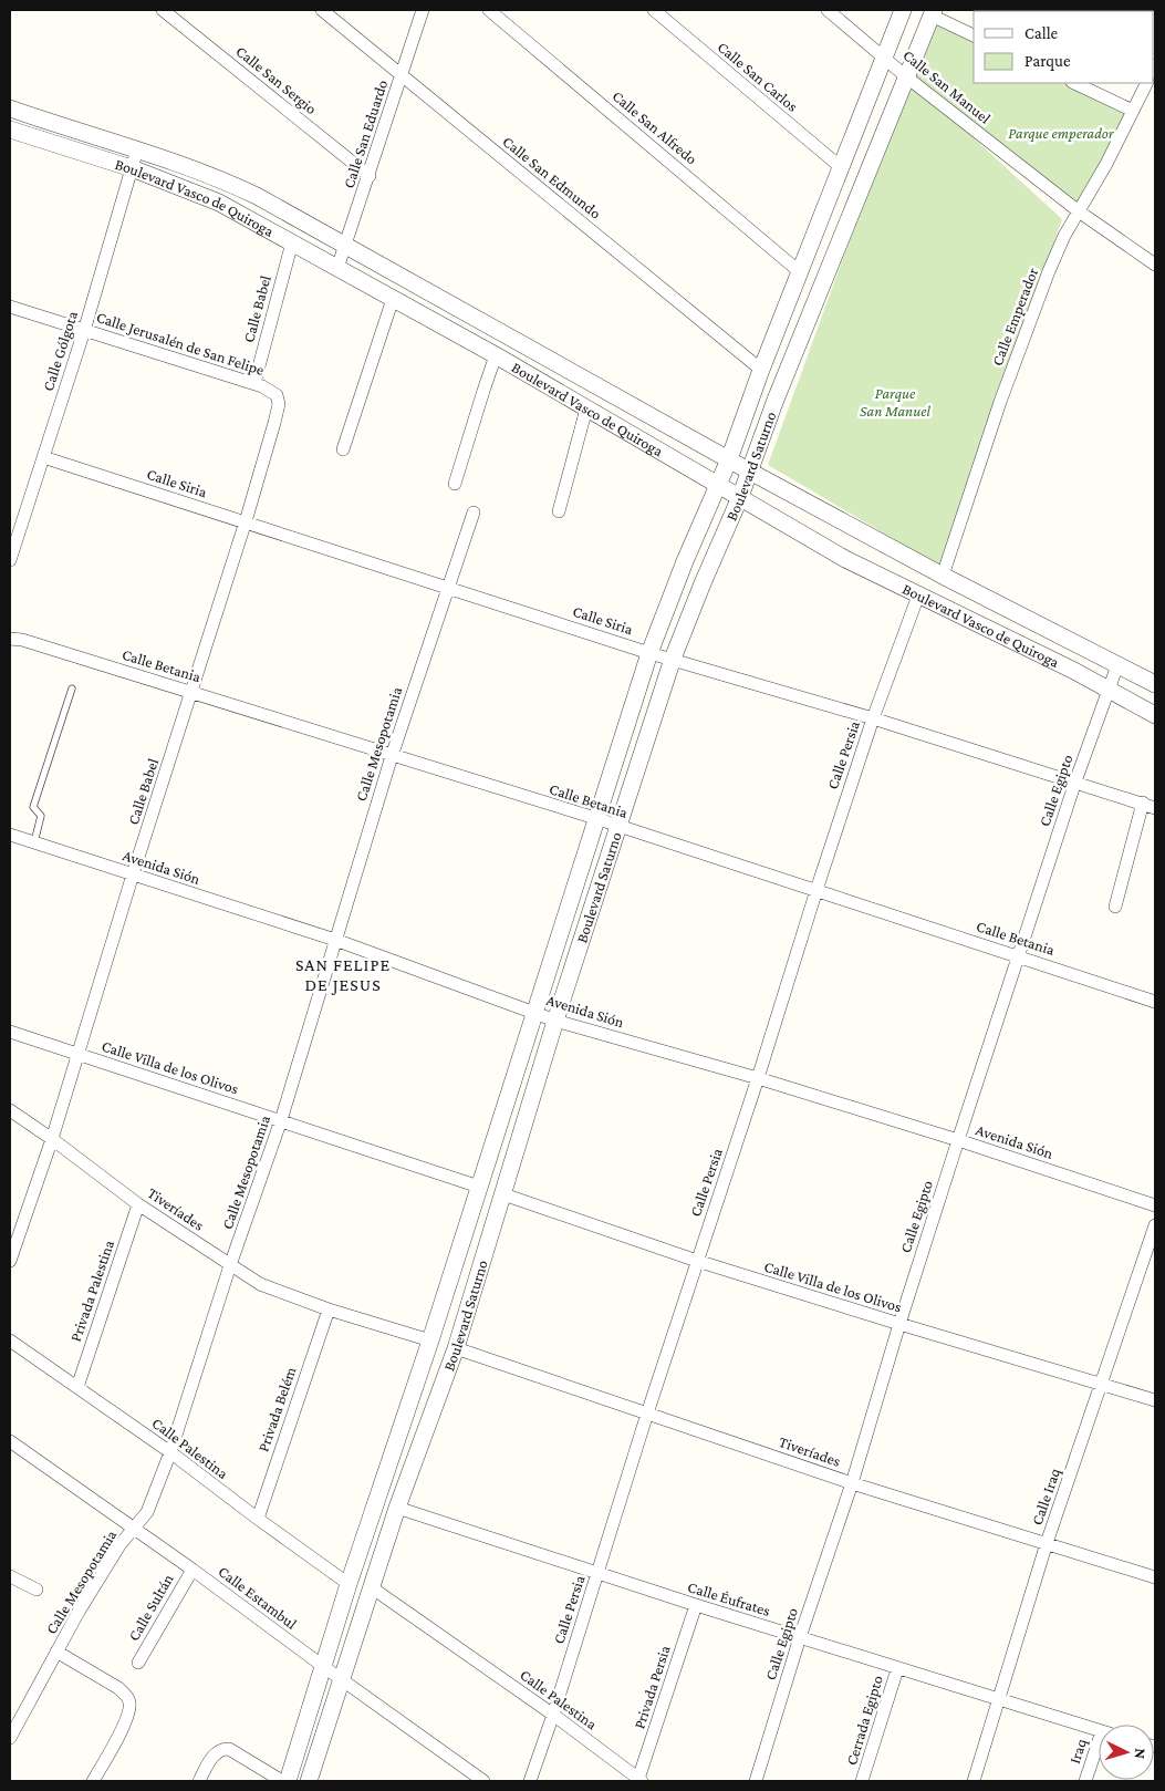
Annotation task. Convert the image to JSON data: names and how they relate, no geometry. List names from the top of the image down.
{
  "streets": {
    "street": [
      "Calle San Carlos",
      "Calle San Sergio",
      "Calle San Manuel",
      "Calle San Alfredo",
      "Calle San Eduardo",
      "Calle San Edmundo",
      "Boulevard Vasco de Quiroga",
      "Calle Babel",
      "Calle Emperador",
      "Calle Jerusalén de San Felipe",
      "Calle Gólgota",
      "Boulevard Saturno",
      "Calle Siria",
      "Calle Betania",
      "Calle Mesopotamia",
      "Calle Persia",
      "Calle Egipto",
      "Avenida Sión",
      "Calle Villa de los Olivos",
      "Tiveríades",
      "Privada Palestina",
      "Privada Belém",
      "Calle Palestina",
      "Calle Iraq",
      "Calle Estambul",
      "Calle Éufrates",
      "Calle Sultán",
      "Privada Persia",
      "Cerrada Egipto",
      "Iraq"
    ]
  },
  "crossings": [
    ["Calle San Carlos", "Boulevard Saturno"],
    ["Calle San Sergio", "Calle San Eduardo"],
    ["Calle San Manuel", "Calle Emperador"],
    ["Calle San Manuel", "Boulevard Saturno"],
    ["Calle San Alfredo", "Boulevard Saturno"],
    ["Calle San Eduardo", "Calle San Edmundo"],
    ["Calle San Eduardo", "Boulevard Vasco de Quiroga"],
    ["Calle San Edmundo", "Boulevard Saturno"],
    ["Boulevard Vasco de Quiroga", "Calle Babel"],
    ["Boulevard Vasco de Quiroga", "Calle Emperador"],
    ["Boulevard Vasco de Quiroga", "Calle Gólgota"],
    ["Boulevard Vasco de Quiroga", "Boulevard Saturno"],
    ["Boulevard Vasco de Quiroga", "Calle Persia"],
    ["Boulevard Vasco de Quiroga", "Calle Egipto"],
    ["Calle Babel", "Calle Jerusalén de San Felipe"],
    ["Calle Babel", "Calle Siria"],
    ["Calle Babel", "Calle Betania"],
    ["Calle Babel", "Avenida Sión"],
    ["Calle Babel", "Calle Villa de los Olivos"],
    ["Calle Babel", "Tiveríades"],
    ["Calle Jerusalén de San Felipe", "Calle Gólgota"],
    ["Calle Gólgota", "Calle Siria"],
    ["Boulevard Saturno", "Calle Siria"],
    ["Boulevard Saturno", "Calle Betania"],
    ["Boulevard Saturno", "Avenida Sión"],
    ["Boulevard Saturno", "Calle Villa de los Olivos"],
    ["Boulevard Saturno", "Tiveríades"],
    ["Boulevard Saturno", "Calle Palestina"],
    ["Boulevard Saturno", "Calle Estambul"],
    ["Boulevard Saturno", "Calle Éufrates"],
    ["Calle Siria", "Calle Mesopotamia"],
    ["Calle Siria", "Calle Persia"],
    ["Calle Siria", "Calle Egipto"],
    ["Calle Betania", "Calle Mesopotamia"],
    ["Calle Betania", "Calle Persia"],
    ["Calle Betania", "Calle Egipto"],
    ["Calle Mesopotamia", "Avenida Sión"],
    ["Calle Mesopotamia", "Calle Villa de los Olivos"],
    ["Calle Mesopotamia", "Tiveríades"],
    ["Calle Mesopotamia", "Calle Palestina"],
    ["Calle Mesopotamia", "Calle Estambul"],
    ["Calle Persia", "Avenida Sión"],
    ["Calle Persia", "Calle Villa de los Olivos"],
    ["Calle Persia", "Tiveríades"],
    ["Calle Persia", "Calle Palestina"],
    ["Calle Persia", "Calle Éufrates"],
    ["Calle Egipto", "Avenida Sión"],
    ["Calle Egipto", "Calle Villa de los Olivos"],
    ["Calle Egipto", "Tiveríades"],
    ["Calle Egipto", "Calle Éufrates"],
    ["Calle Villa de los Olivos", "Calle Iraq"],
    ["Tiveríades", "Privada Palestina"],
    ["Tiveríades", "Privada Belém"],
    ["Tiveríades", "Calle Iraq"],
    ["Privada Palestina", "Calle Palestina"],
    ["Privada Belém", "Calle Palestina"],
    ["Calle Palestina", "Privada Persia"],
    ["Calle Iraq", "Calle Éufrates"],
    ["Calle Estambul", "Calle Sultán"],
    ["Calle Éufrates", "Privada Persia"],
    ["Calle Éufrates", "Cerrada Egipto"]
  ],
  "districts": ["SAN FELIPE DE JESUS"],
  "parks": ["Parque emperador", "Parque San Manuel"],
  "legend": ["Calle", "Parque"],
  "north": "right"
}
